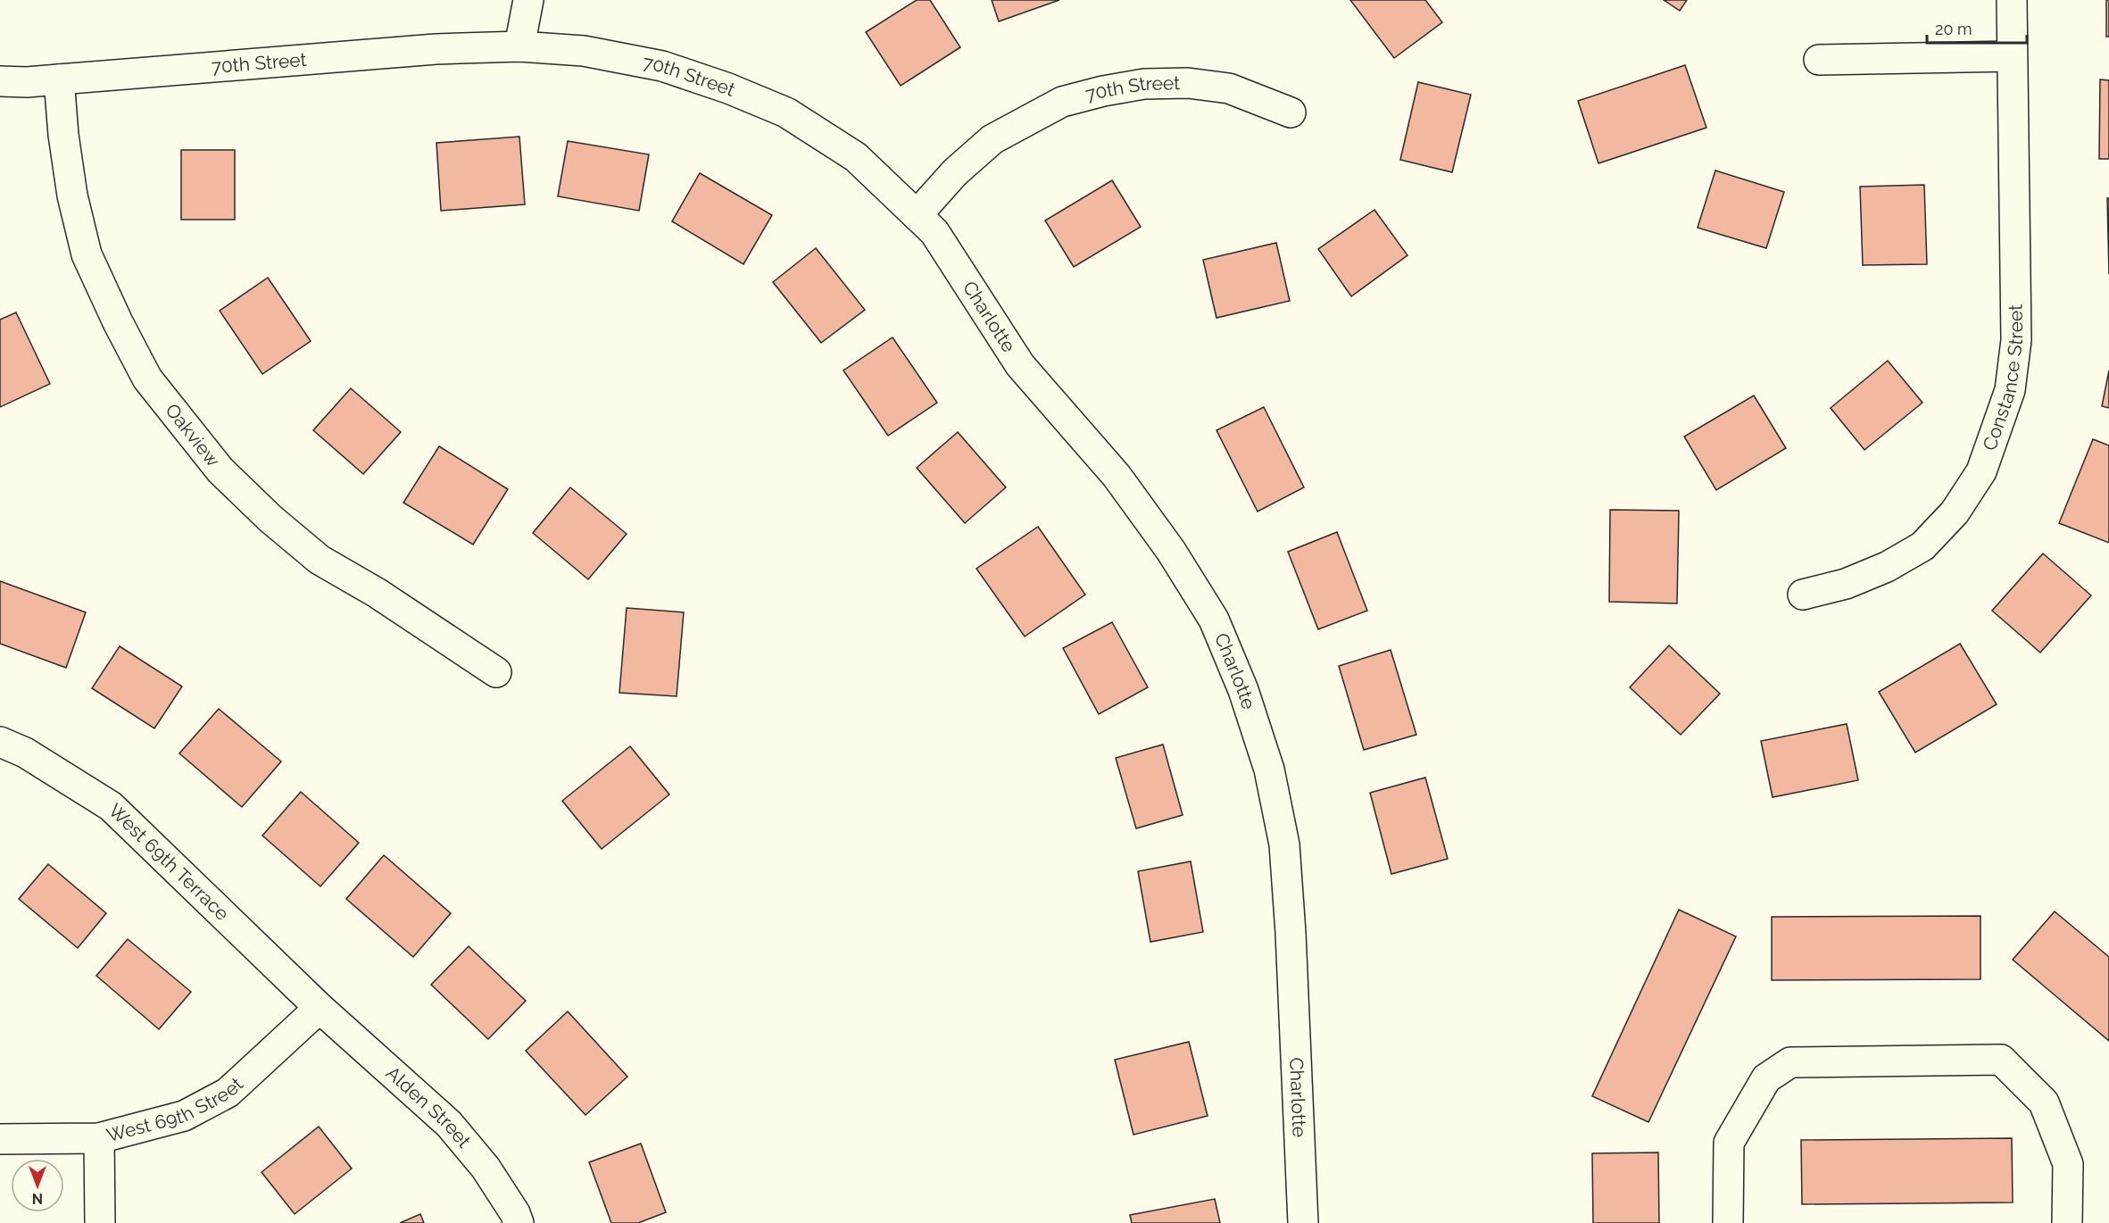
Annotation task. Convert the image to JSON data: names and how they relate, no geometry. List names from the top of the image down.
{
  "streets": {
    "street": [
      "70th Street",
      "Charlotte",
      "Constance Street",
      "Oakview",
      "West 69th Terrace",
      "West 69th Street",
      "Alden Street"
    ]
  },
  "crossings": [
    ["70th Street", "Charlotte"],
    ["70th Street", "Oakview"],
    ["West 69th Terrace", "West 69th Street"],
    ["West 69th Terrace", "Alden Street"],
    ["West 69th Street", "Alden Street"]
  ],
  "scale_bar": "20 m",
  "north": "bottom"
}
